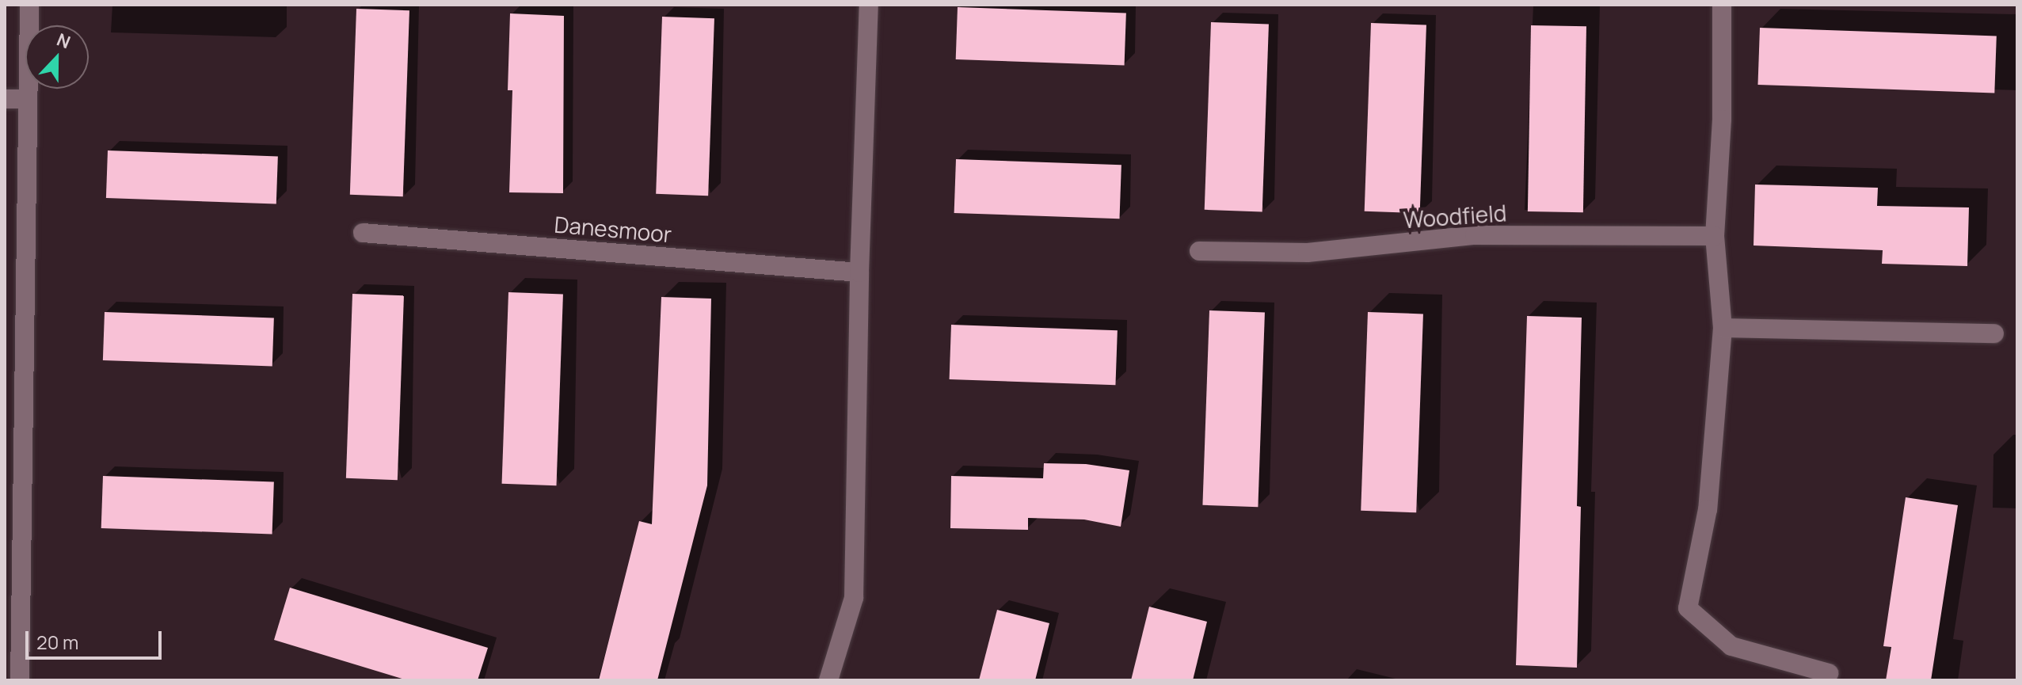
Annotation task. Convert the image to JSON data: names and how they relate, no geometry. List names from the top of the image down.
{
  "streets": {
    "street": ["Woodfield", "Danesmoor"]
  },
  "scale_bar": "20 m",
  "north": "top"
}
